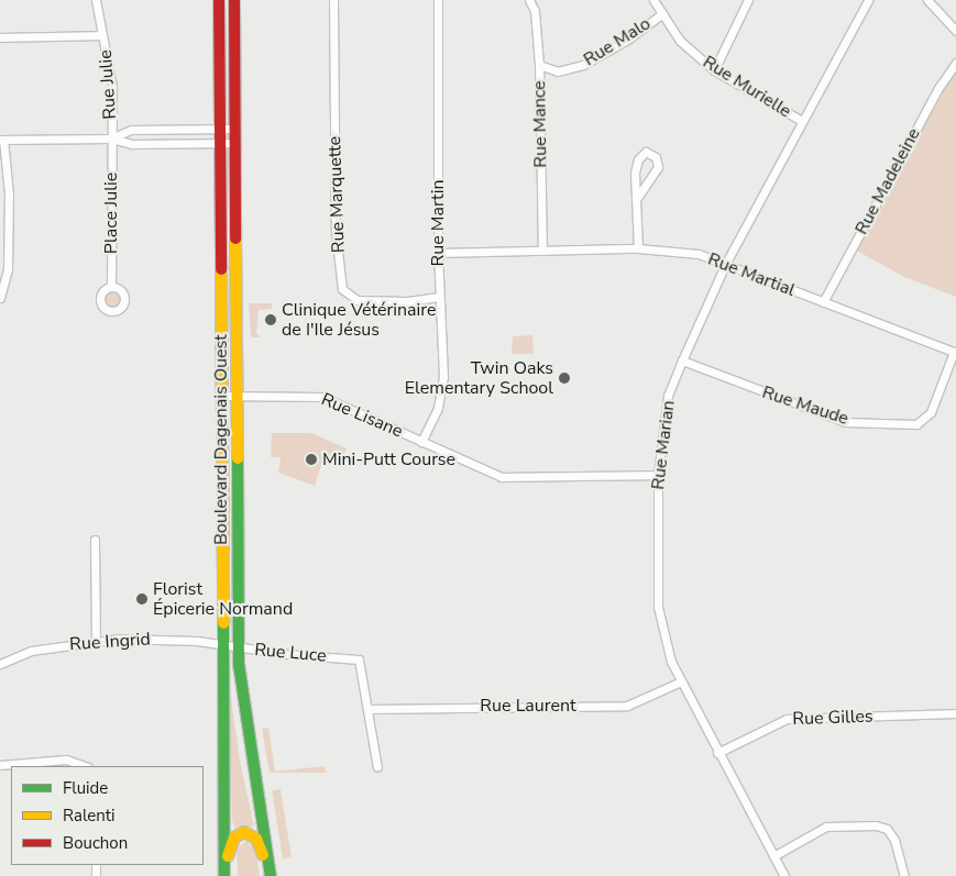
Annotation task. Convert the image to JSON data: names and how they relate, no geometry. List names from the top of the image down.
{
  "streets": {
    "main road": ["Boulevard Dagenais Ouest"],
    "street": [
      "Rue Malo",
      "Rue Julie",
      "Rue Murielle",
      "Rue Mance",
      "Rue Madeleine",
      "Rue Marquette",
      "Place Julie",
      "Rue Martin",
      "Rue Martial",
      "Rue Maude",
      "Rue Lisane",
      "Rue Marian",
      "Rue Ingrid",
      "Rue Luce",
      "Rue Laurent",
      "Rue Gilles"
    ]
  },
  "crossings": [
    ["Rue Malo", "Rue Murielle"],
    ["Rue Malo", "Rue Mance"],
    ["Rue Julie", "Place Julie"],
    ["Rue Murielle", "Rue Marian"],
    ["Rue Mance", "Rue Martial"],
    ["Rue Madeleine", "Rue Martial"],
    ["Rue Marquette", "Rue Martin"],
    ["Rue Martin", "Rue Martial"],
    ["Rue Martin", "Rue Lisane"],
    ["Rue Martial", "Rue Maude"],
    ["Rue Martial", "Rue Marian"],
    ["Rue Maude", "Rue Marian"],
    ["Rue Lisane", "Boulevard Dagenais Ouest"],
    ["Rue Lisane", "Rue Marian"],
    ["Boulevard Dagenais Ouest", "Rue Ingrid"],
    ["Boulevard Dagenais Ouest", "Rue Luce"],
    ["Rue Marian", "Rue Laurent"],
    ["Rue Marian", "Rue Gilles"],
    ["Rue Ingrid", "Rue Luce"],
    ["Rue Luce", "Rue Laurent"]
  ],
  "places": [
    "Clinique Vétérinaire de I'Ile Jésus",
    "Twin Oaks Elementary School",
    "Mini-Putt Course",
    "Florist Épicerie Normand"
  ],
  "legend": ["Fluide", "Ralenti", "Bouchon"]
}
